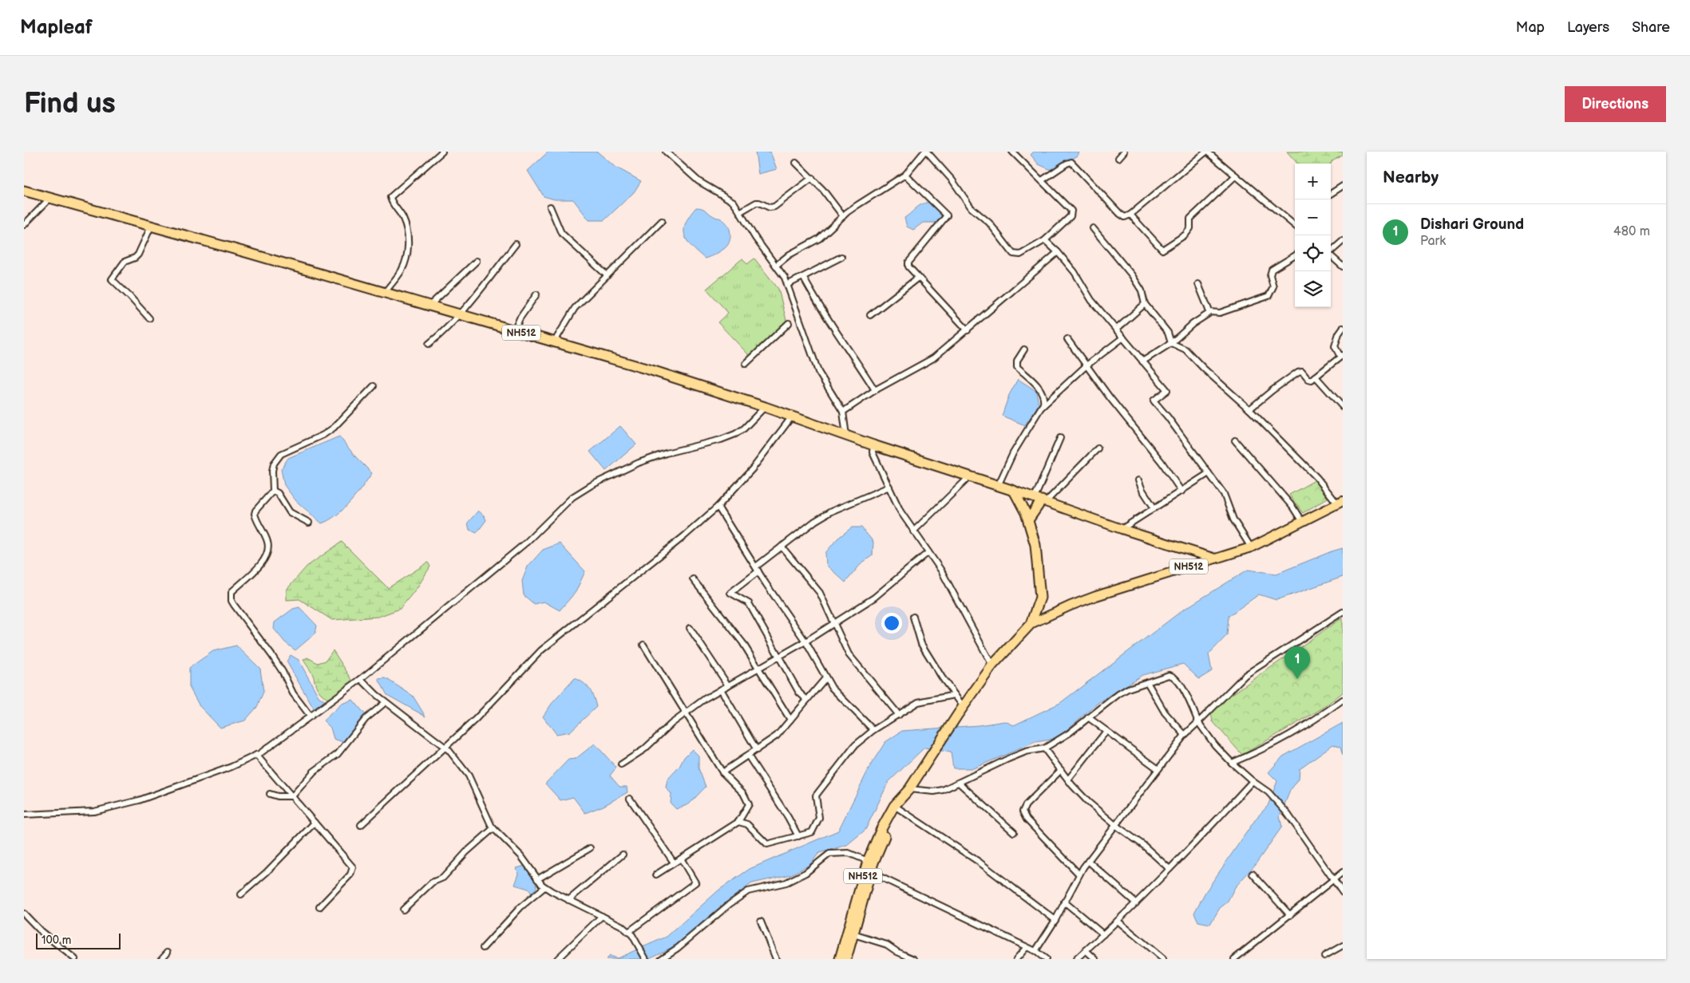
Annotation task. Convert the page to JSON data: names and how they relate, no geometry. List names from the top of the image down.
{
  "streets": {
    "highway": ["NH512"]
  },
  "scale_bar": "100 m",
  "page": {
    "header": "Mapleaf",
    "nav": ["Map", "Layers", "Share"],
    "buttons": "Directions",
    "title": "Find us",
    "heading": "Nearby",
    "map_buttons": ["+", "−"],
    "list": [
      {
        "mark": "1",
        "name": "Dishari Ground",
        "note": "Park",
        "value": "480 m"
      }
    ],
    "pins": "1",
    "scale": "100 m"
  }
}
